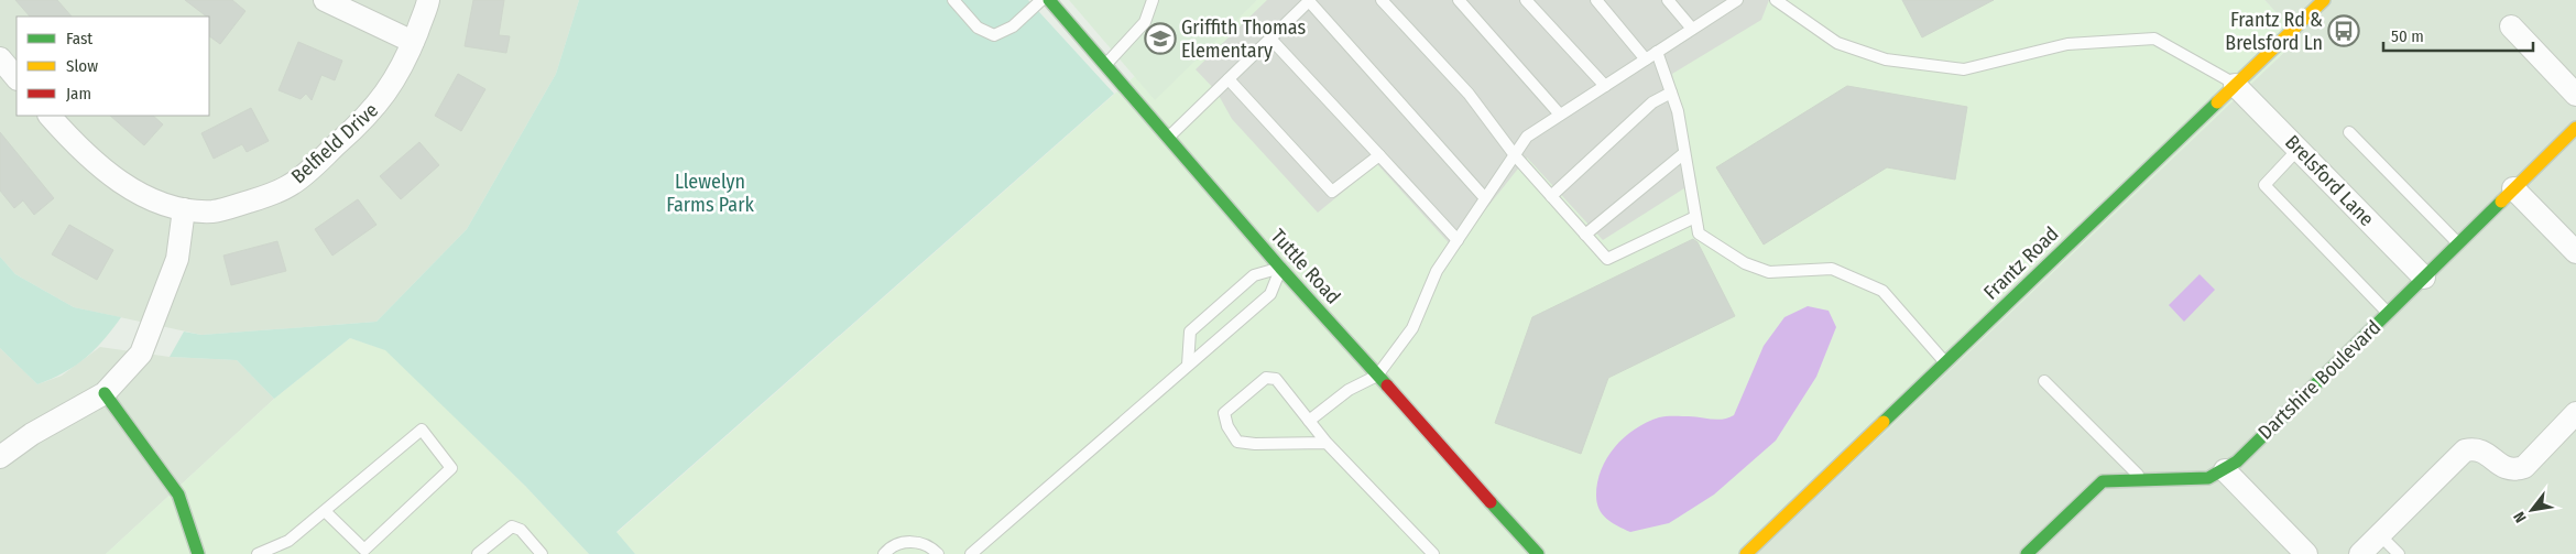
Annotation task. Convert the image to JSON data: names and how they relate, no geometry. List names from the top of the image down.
{
  "streets": {
    "main road": ["Frantz Road", "Tuttle Road", "Dartshire Boulevard"],
    "street": ["Belfield Drive", "Brelsford Lane"]
  },
  "crossings": [
    ["Brelsford Lane", "Frantz Road"],
    ["Brelsford Lane", "Dartshire Boulevard"]
  ],
  "parks": ["Llewelyn Farms Park"],
  "places": {
    "bus stop": ["Frantz Rd & Brelsford Ln"],
    "school or university": ["Griffith Thomas Elementary"]
  },
  "legend": ["Fast", "Slow", "Jam"],
  "scale_bar": "50 m",
  "north": "bottom left"
}
